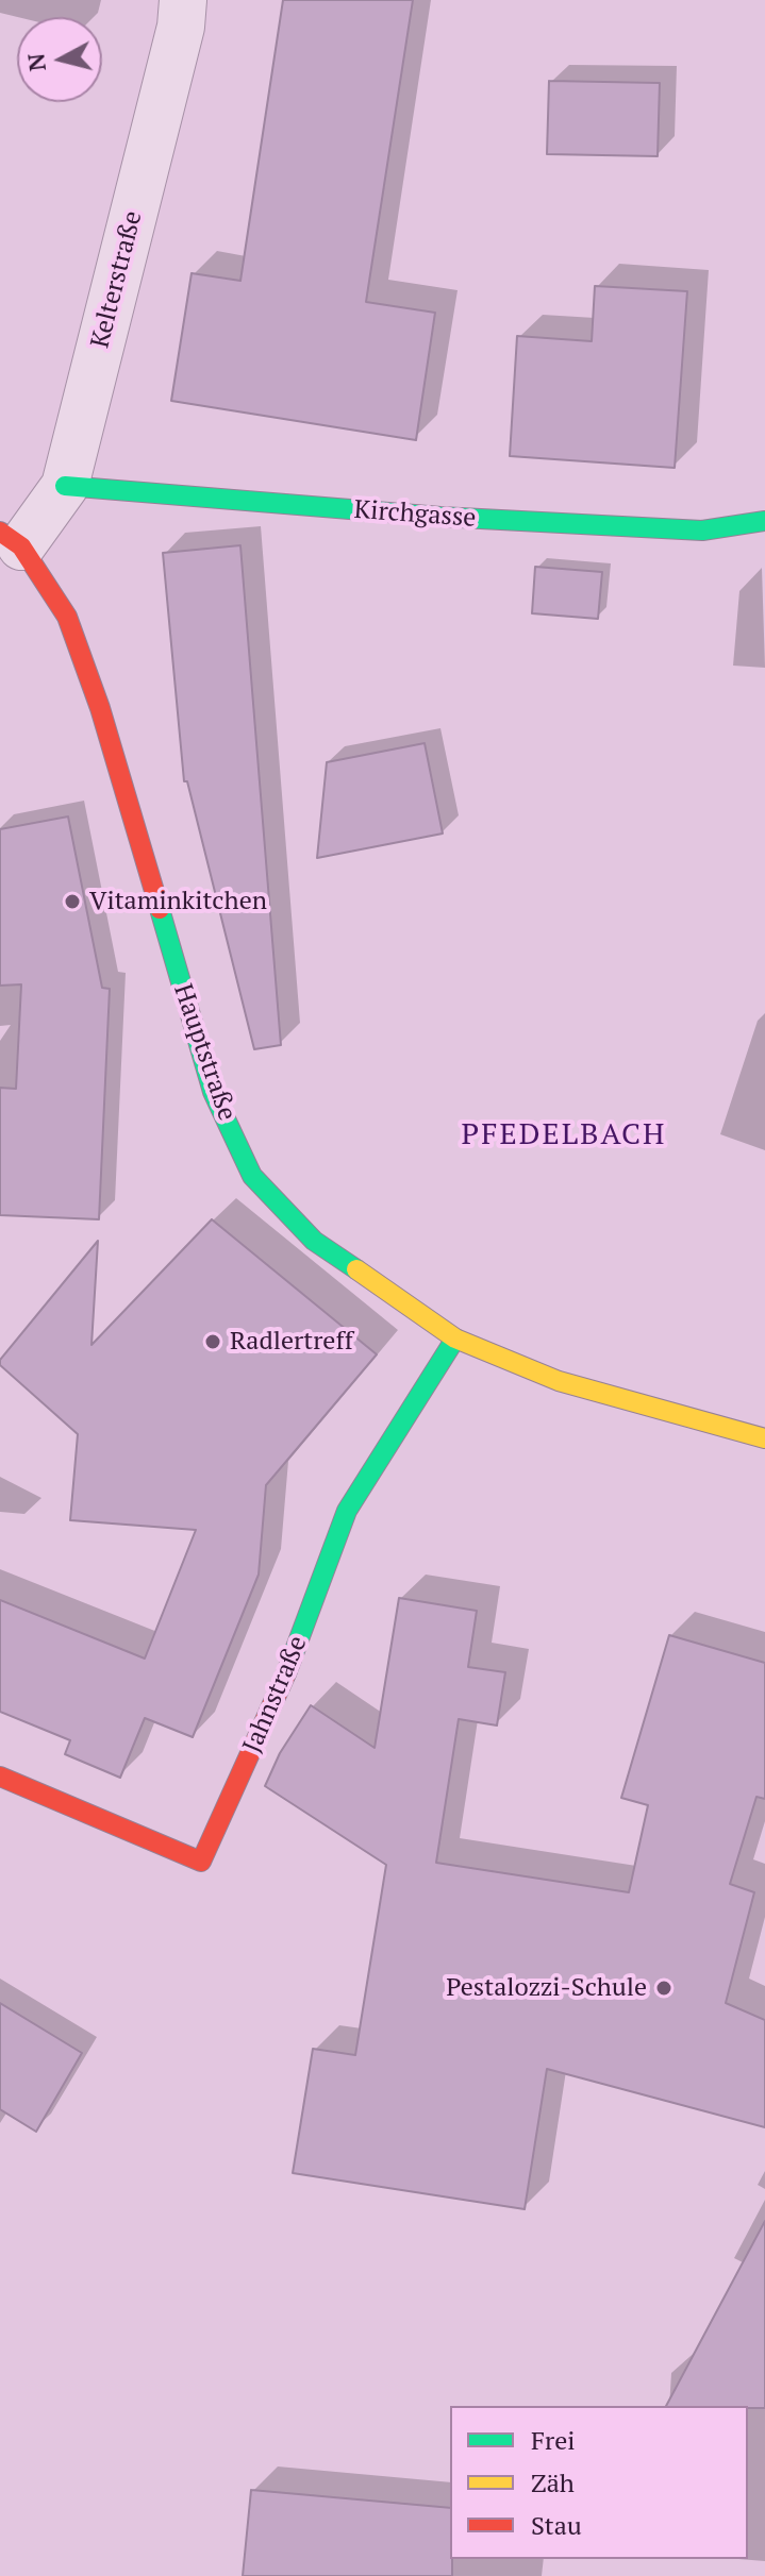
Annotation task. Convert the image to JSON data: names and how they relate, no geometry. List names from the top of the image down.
{
  "streets": {
    "street": [
      "Kelterstraße",
      "Kirchgasse",
      "Hauptstraße",
      "Jahnstraße"
    ]
  },
  "crossings": [
    ["Kelterstraße", "Kirchgasse"],
    ["Kelterstraße", "Hauptstraße"],
    ["Hauptstraße", "Jahnstraße"]
  ],
  "districts": ["PFEDELBACH"],
  "places": ["Vitaminkitchen", "Radlertreff", "Pestalozzi-Schule"],
  "legend": ["Frei", "Zäh", "Stau"],
  "north": "left"
}
